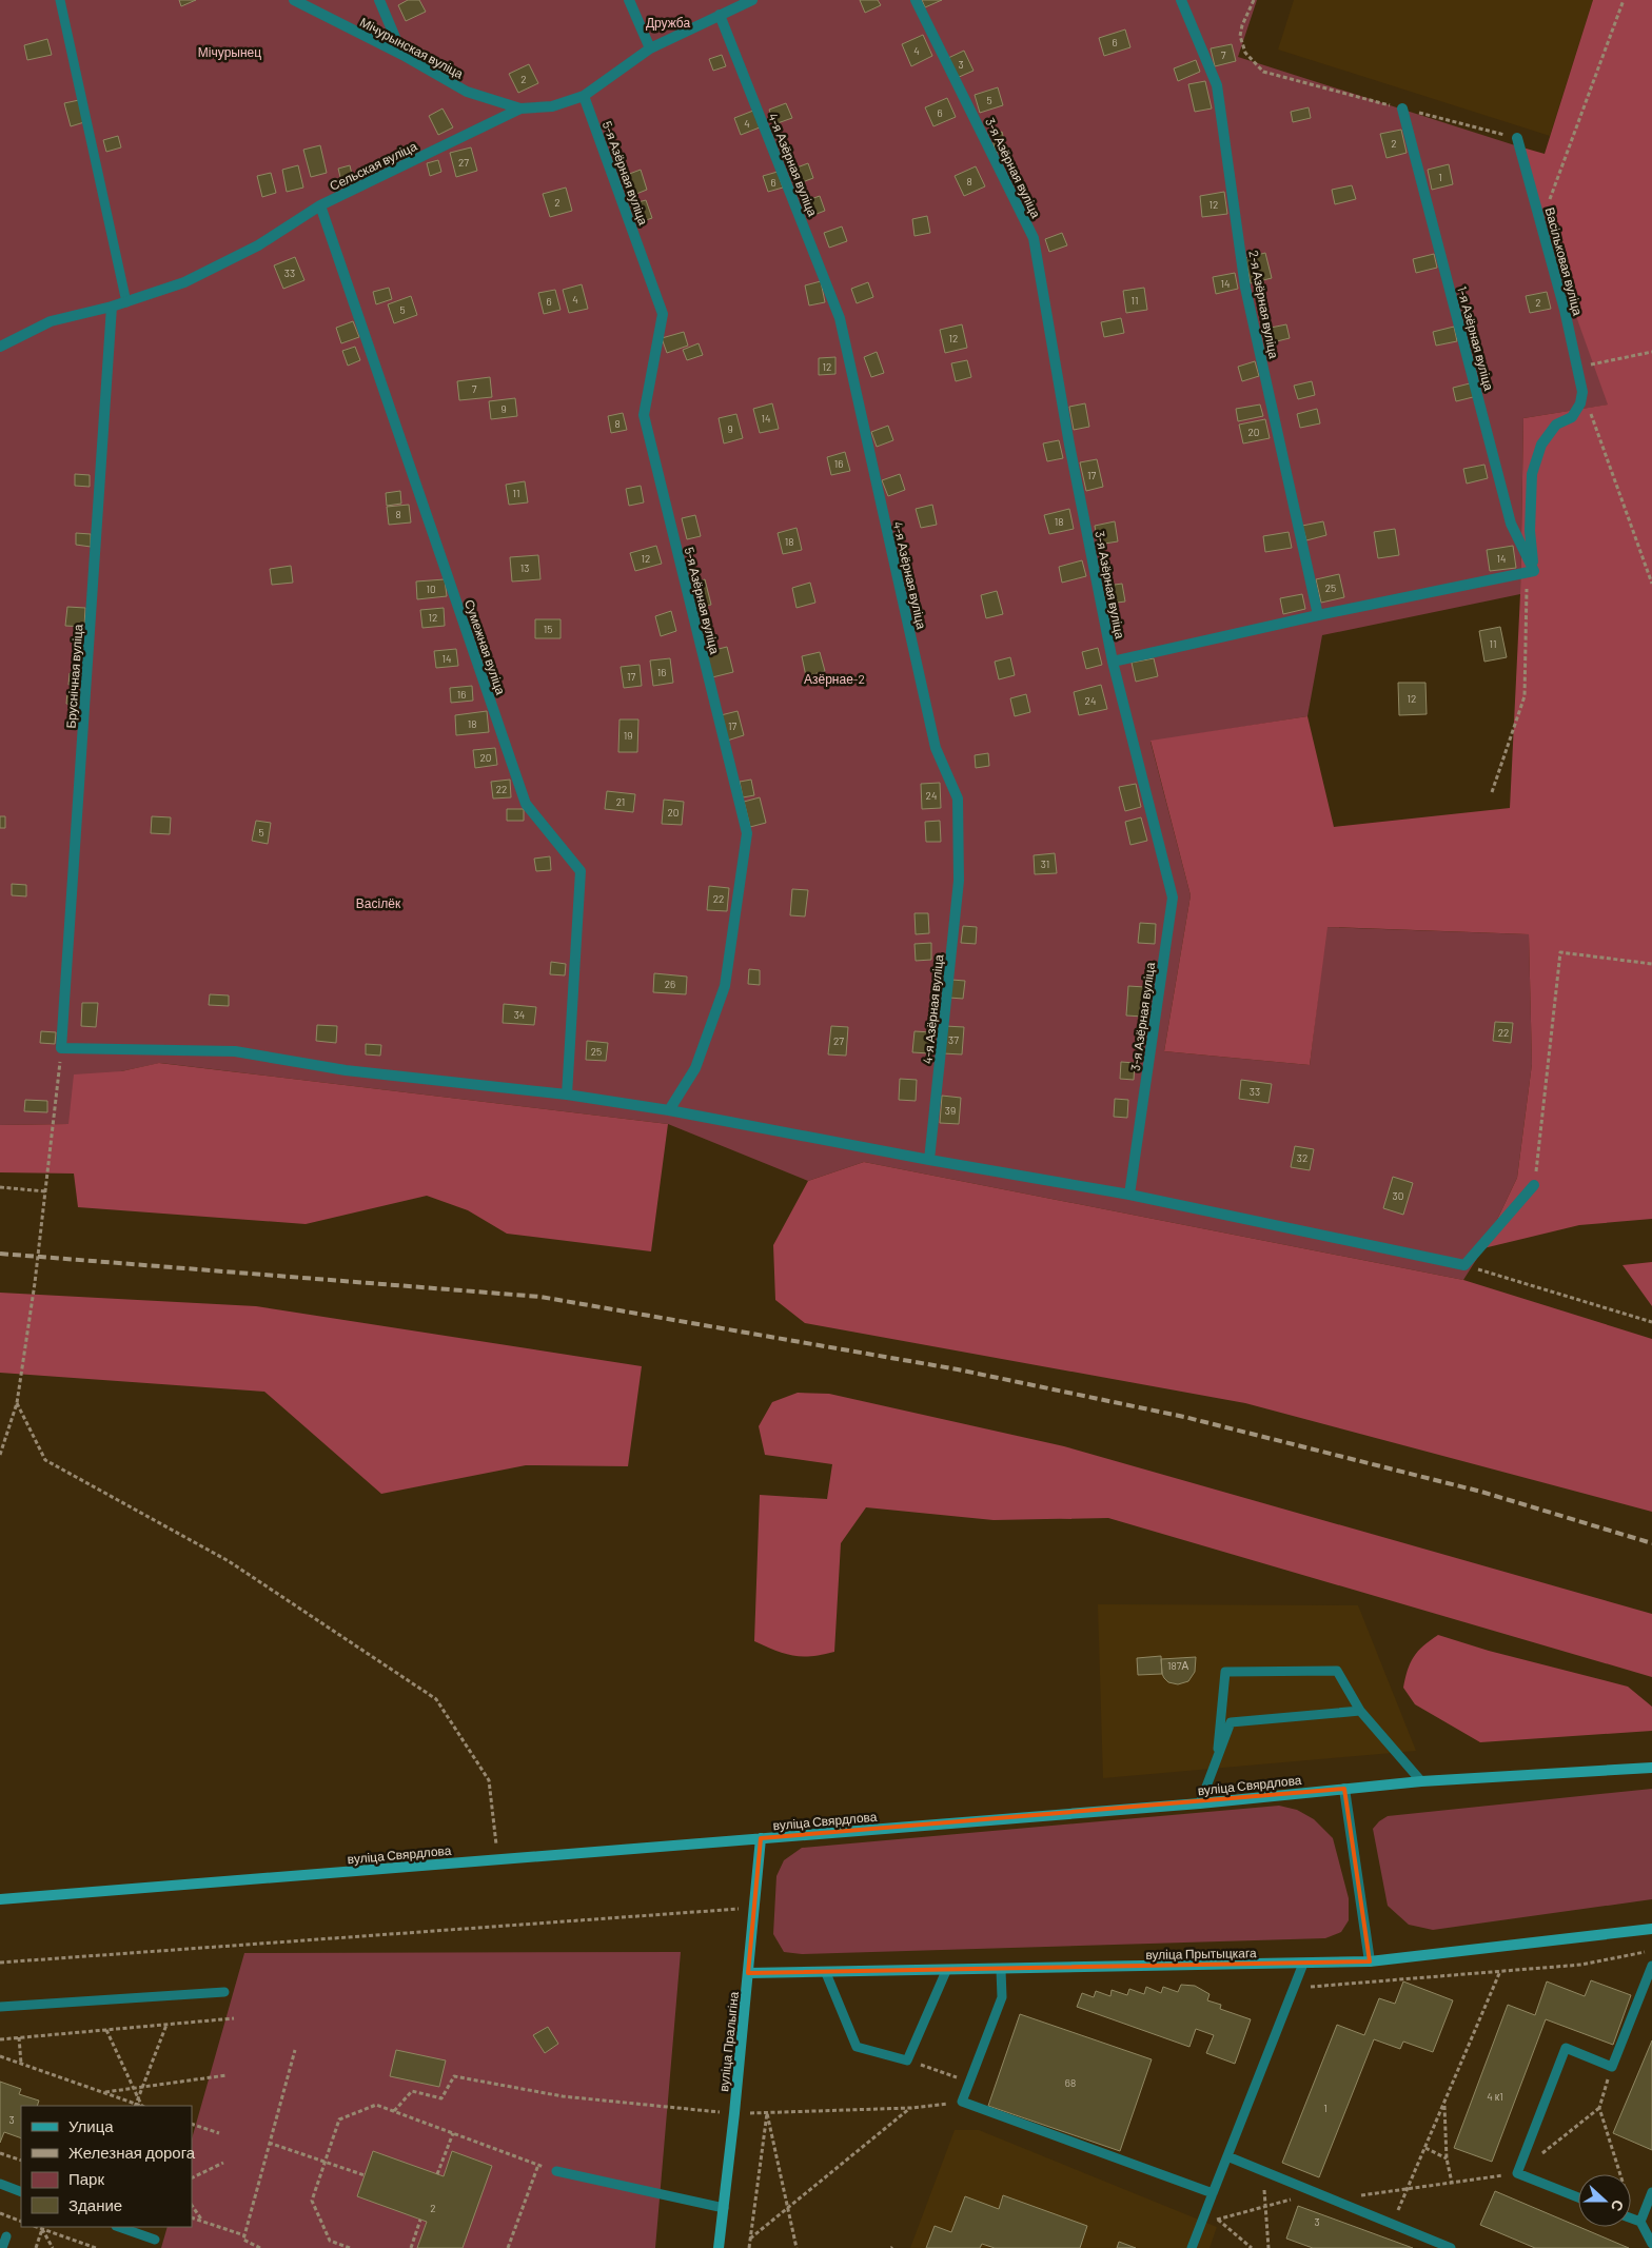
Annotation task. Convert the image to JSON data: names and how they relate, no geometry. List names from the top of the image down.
{
  "streets": {
    "main road": ["вуліца Свярдлова", "вуліца Прытыцкага", "вуліца Пралыгіна"],
    "street": [
      "Мічурынская вуліца",
      "4-я Азёрная вуліца",
      "Сельская вуліца",
      "3-я Азёрная вуліца",
      "5-я Азёрная вуліца",
      "Васільковая вуліца",
      "2-я Азёрная вуліца",
      "1-я Азёрная вуліца",
      "Сумежная вуліца",
      "Бруснічная вуліца"
    ]
  },
  "crossings": [
    ["Мічурынская вуліца", "Сельская вуліца"],
    ["4-я Азёрная вуліца", "Сельская вуліца"],
    ["Сельская вуліца", "5-я Азёрная вуліца"],
    ["Сельская вуліца", "Сумежная вуліца"],
    ["Сельская вуліца", "Бруснічная вуліца"],
    ["вуліца Свярдлова", "вуліца Пралыгіна"],
    ["вуліца Прытыцкага", "вуліца Пралыгіна"]
  ],
  "parks": [
    "Дружба",
    "Мічурынец",
    "Азёрнае-2",
    "Васілёк"
  ],
  "house_numbers": [
    "6",
    "4",
    "7",
    "3",
    "2",
    "5",
    "6",
    "4",
    "2",
    "27",
    "1",
    "8",
    "6",
    "2",
    "12",
    "33",
    "14",
    "4",
    "11",
    "6",
    "2",
    "5",
    "12",
    "12",
    "7",
    "9",
    "14",
    "8",
    "9",
    "20",
    "16",
    "17",
    "11",
    "8",
    "18",
    "18",
    "12",
    "14",
    "13",
    "25",
    "10",
    "12",
    "15",
    "11",
    "14",
    "16",
    "17",
    "16",
    "12",
    "24",
    "18",
    "17",
    "19",
    "20",
    "22",
    "24",
    "21",
    "20",
    "5",
    "31",
    "22",
    "26",
    "34",
    "22",
    "37",
    "27",
    "25",
    "33",
    "39",
    "32",
    "30",
    "187А",
    "68",
    "4 к1",
    "1",
    "3",
    "2",
    "3"
  ],
  "legend": [
    "Улица",
    "Железная дорога",
    "Парк",
    "Здание"
  ],
  "north": "right"
}
